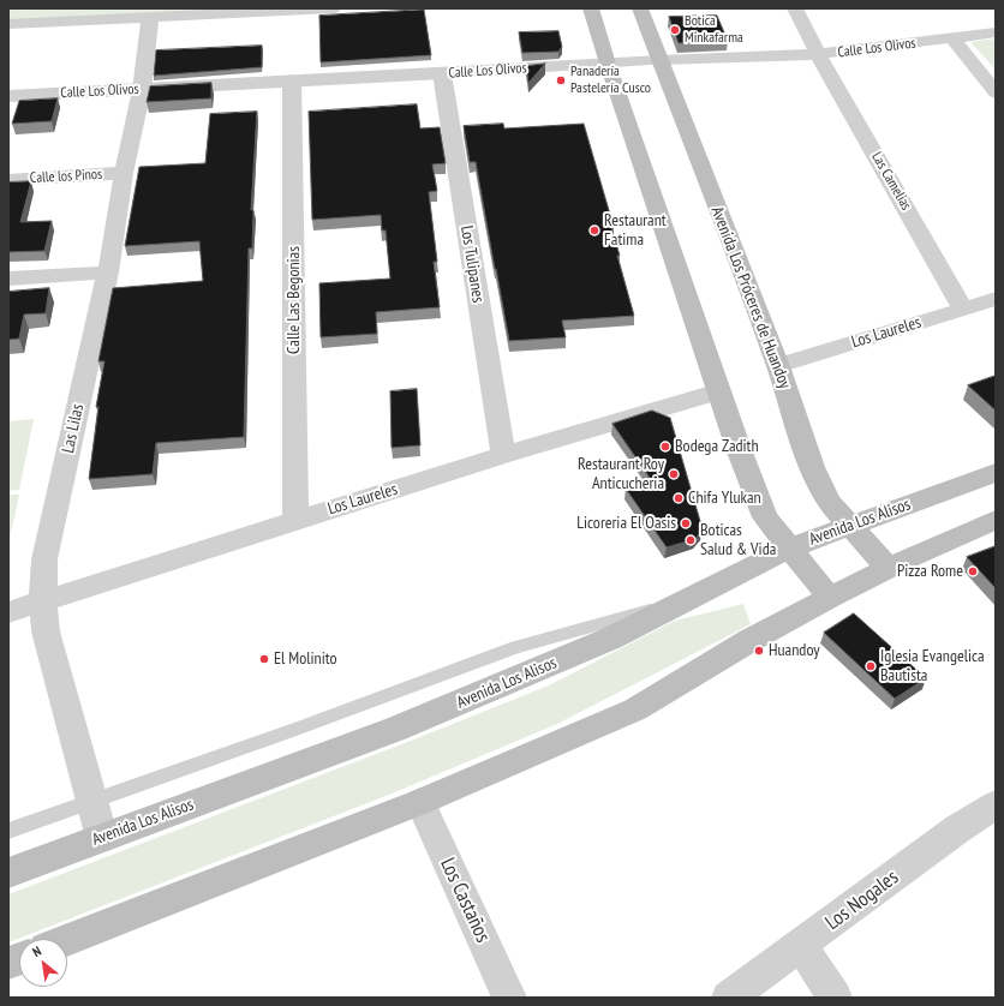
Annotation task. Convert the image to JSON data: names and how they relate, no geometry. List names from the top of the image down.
{
  "streets": {
    "main road": ["Avenida Los Próceres de Huandoy", "Avenida Los Alisos"],
    "street": [
      "Calle Los Olivos",
      "Calle los Pinos",
      "Las Camelias",
      "Los Tulipanes",
      "Calle Las Begonias",
      "Los Laureles",
      "Las Lilas",
      "Los Castaños",
      "Los Nogales"
    ]
  },
  "crossings": [
    ["Calle Los Olivos", "Las Camelias"],
    ["Calle Los Olivos", "Los Tulipanes"],
    ["Calle Los Olivos", "Avenida Los Próceres de Huandoy"],
    ["Calle Los Olivos", "Calle Las Begonias"],
    ["Calle Los Olivos", "Las Lilas"],
    ["Calle los Pinos", "Las Lilas"],
    ["Las Camelias", "Los Laureles"],
    ["Los Tulipanes", "Los Laureles"],
    ["Avenida Los Próceres de Huandoy", "Los Laureles"],
    ["Avenida Los Próceres de Huandoy", "Avenida Los Alisos"],
    ["Calle Las Begonias", "Los Laureles"],
    ["Los Laureles", "Las Lilas"],
    ["Las Lilas", "Avenida Los Alisos"]
  ],
  "places": [
    "Botica Minkafarma",
    "Panadería Pastelería Cusco",
    "Restaurant Fatima",
    "Bodega Zadith",
    "Restaurant Roy Anticucheria",
    "Chifa Ylukan",
    "Licoreria El Oasis",
    "Boticas Salud & Vida",
    "Pizza Rome",
    "Huandoy",
    "El Molinito",
    "Iglesia Evangelica Bautista"
  ],
  "north": "top left"
}
